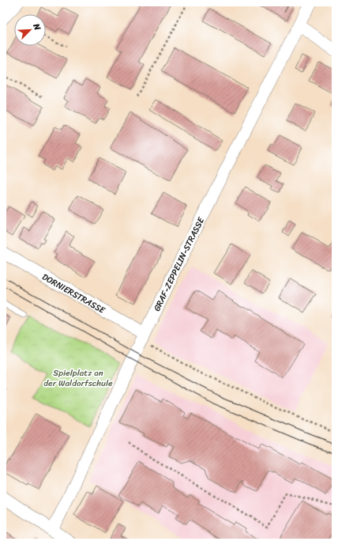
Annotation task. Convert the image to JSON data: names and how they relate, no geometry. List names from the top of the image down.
{
  "streets": {
    "street": ["GRAF-ZEPPELIN-STRASSE", "DORNIERSTRASSE"]
  },
  "crossings": [
    ["GRAF-ZEPPELIN-STRASSE", "DORNIERSTRASSE"]
  ],
  "parks": ["Spielplatz an der Waldorfschule"],
  "north": "top right"
}
